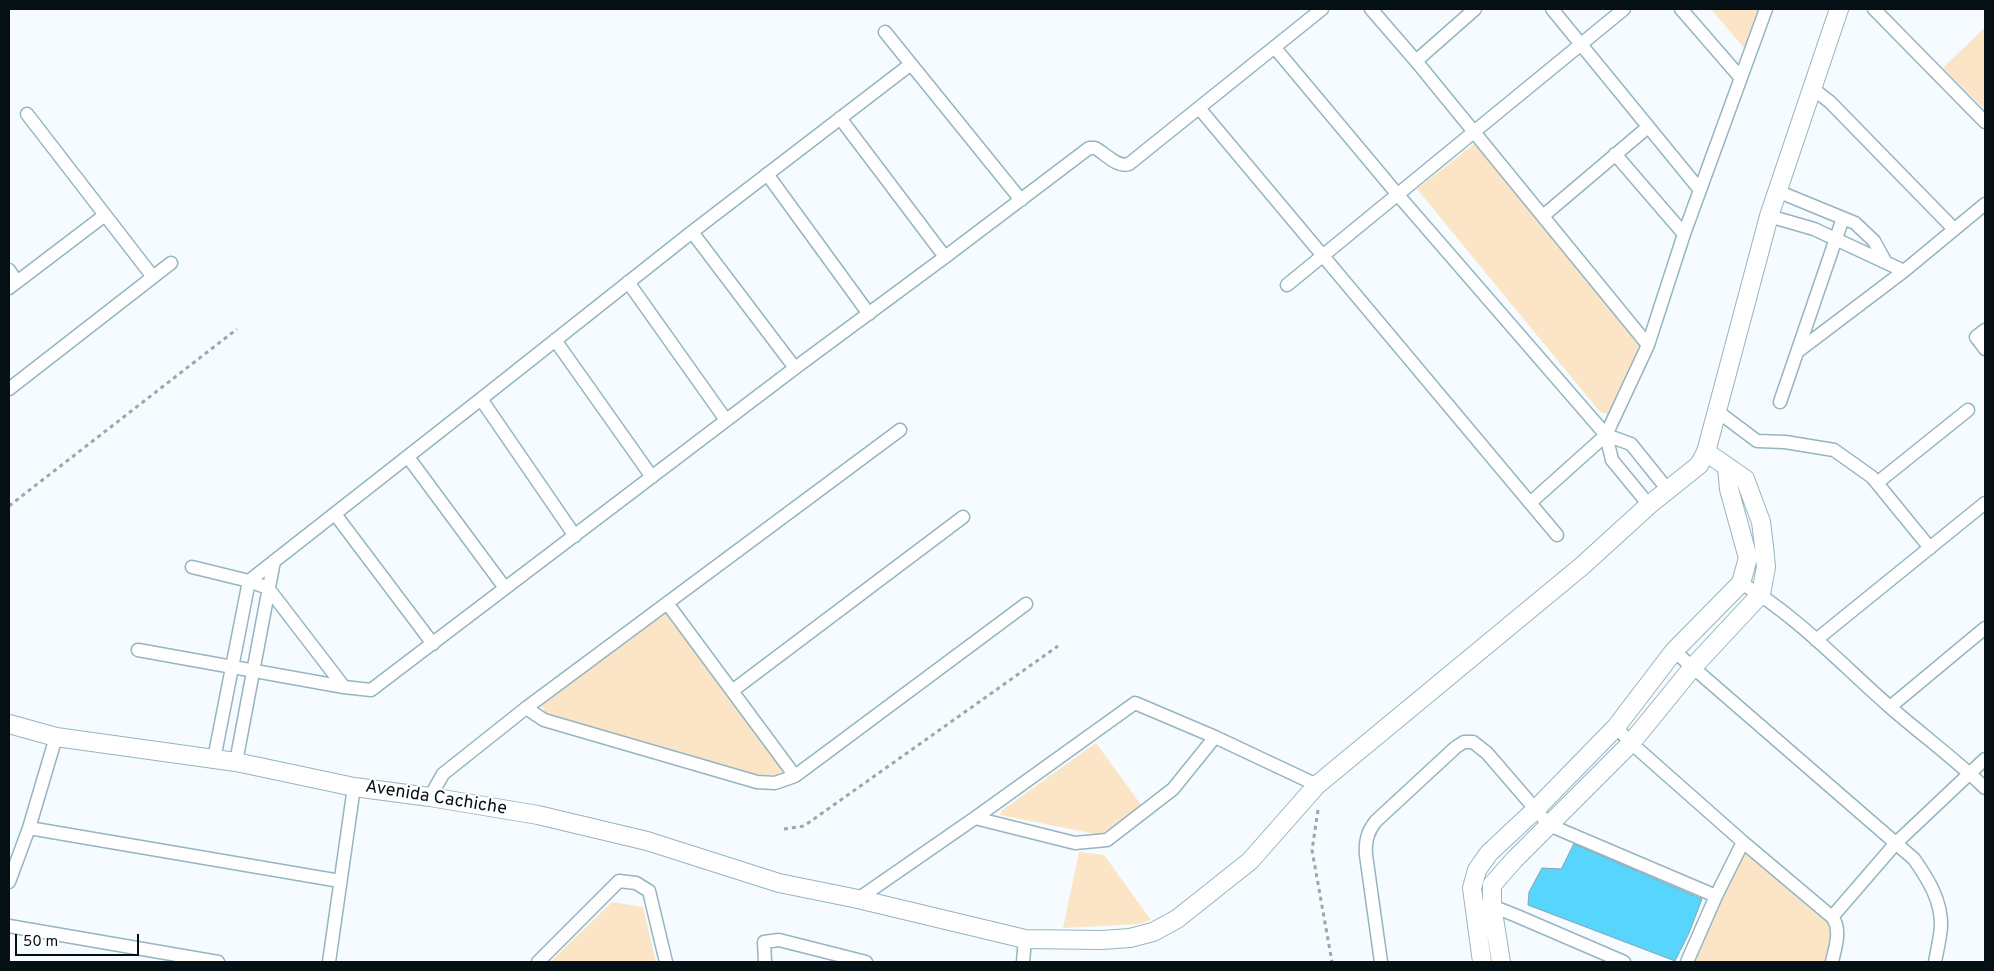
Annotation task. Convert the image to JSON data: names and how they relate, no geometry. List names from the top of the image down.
{
  "streets": {
    "street": ["Avenida Cachiche"]
  },
  "scale_bar": "50 m"
}
